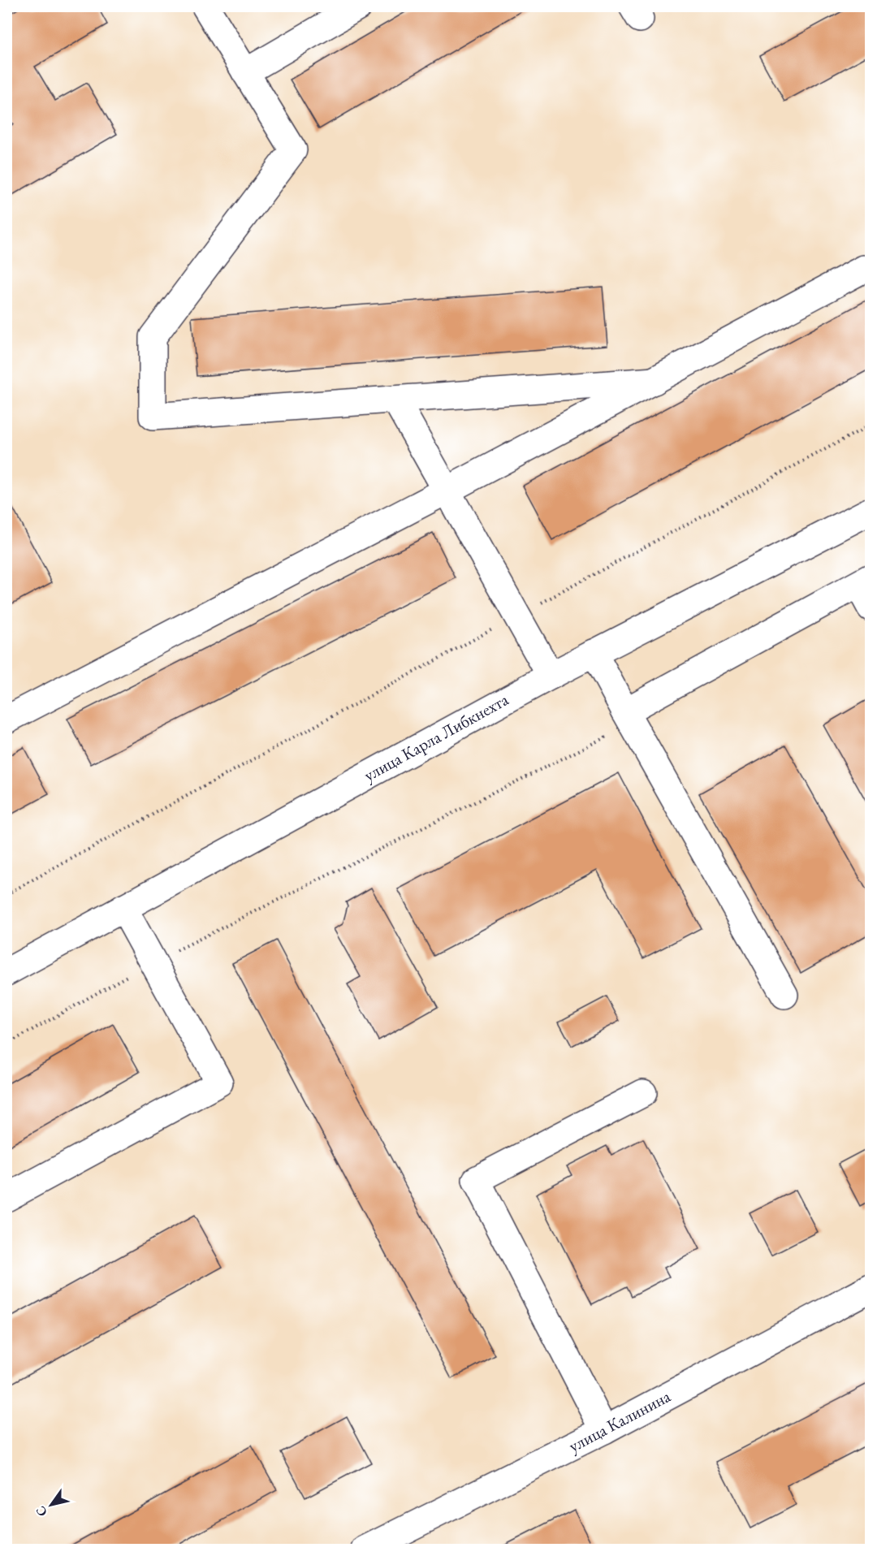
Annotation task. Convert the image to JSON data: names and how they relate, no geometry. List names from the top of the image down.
{
  "streets": {
    "street": ["улица Карла Либкнехта", "улица Калинина"]
  },
  "north": "bottom left"
}
